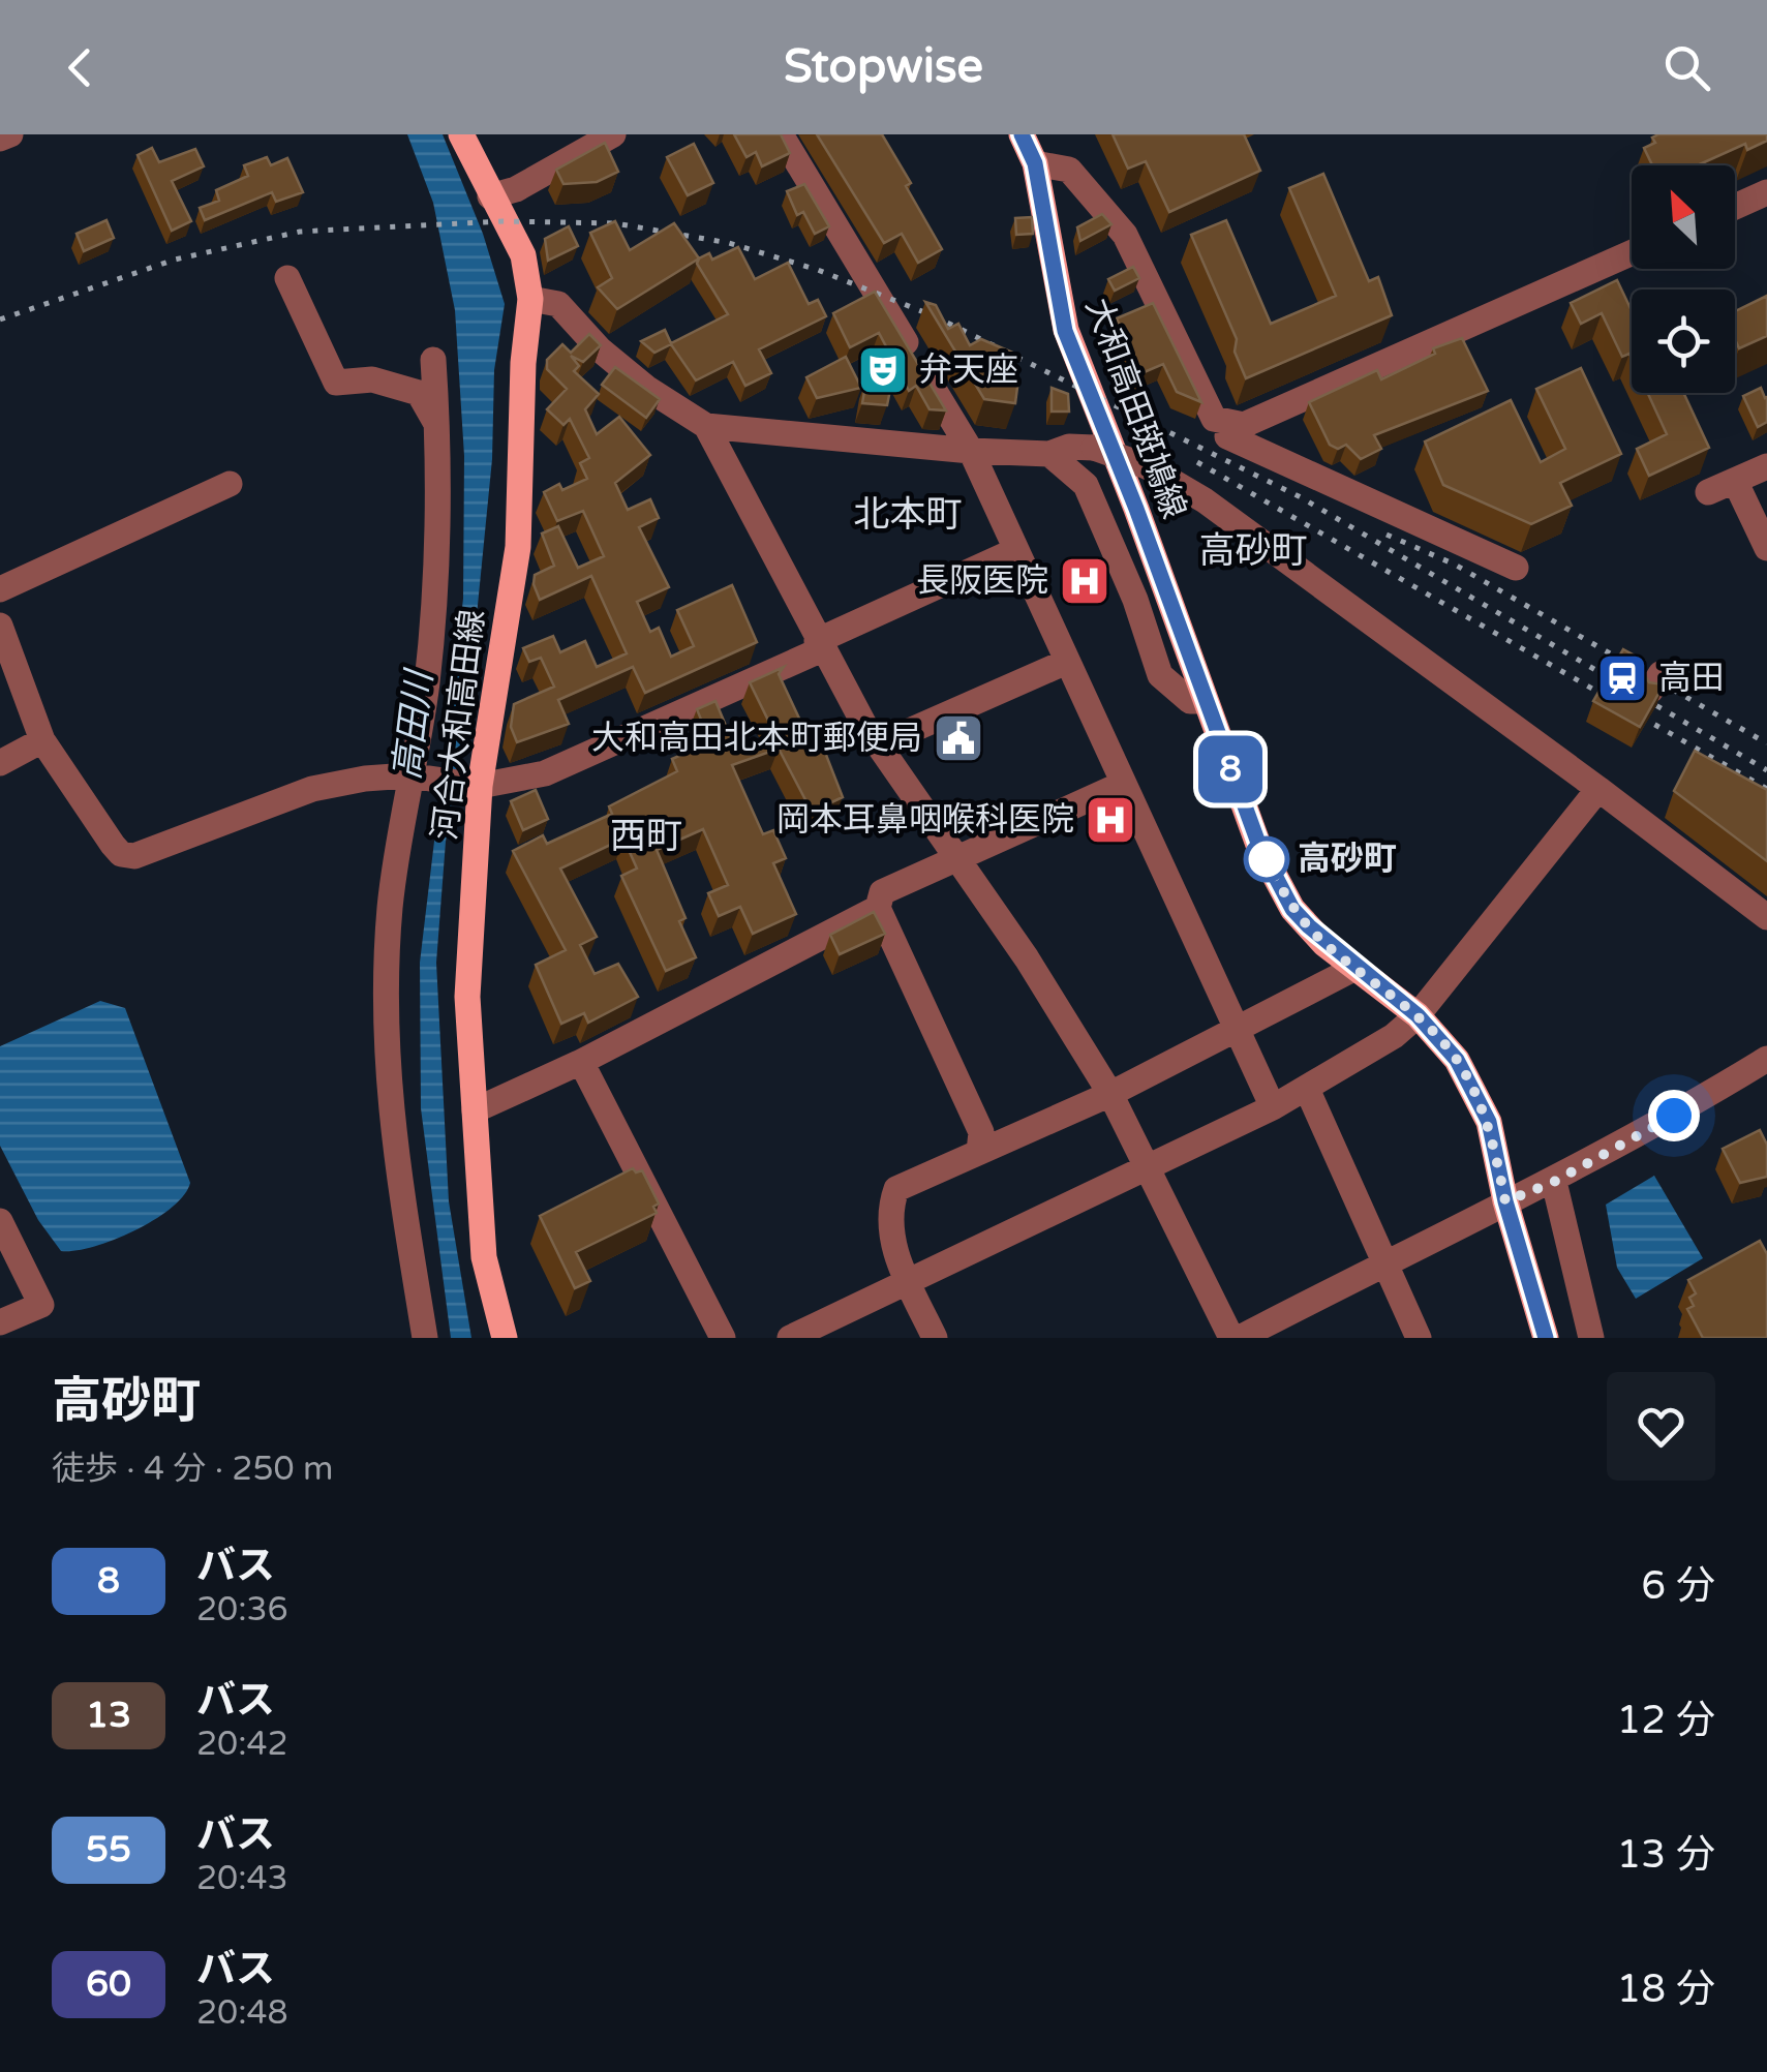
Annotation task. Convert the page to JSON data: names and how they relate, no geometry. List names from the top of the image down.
{
  "streets": {
    "main road": ["大和高田斑鳩線", "河合大和高田線"]
  },
  "districts": ["北本町", "高砂町", "西町"],
  "water": ["高田川"],
  "places": {
    "theatre": ["弁天座"],
    "hospital": ["長阪医院", "岡本耳鼻咽喉科医院"],
    "station": ["高田"],
    "public building": ["大和高田北本町郵便局"],
    "other": ["高砂町"]
  },
  "lines": ["bus line 8"],
  "north": "top left",
  "page": {
    "header": "Stopwise",
    "on_map": "8",
    "heading": ["高砂町", "徒歩 · 4 分 · 250 m"],
    "list": [
      {
        "mark": "8",
        "name": "バス",
        "note": "20:36",
        "value": "6 分"
      },
      {
        "mark": "13",
        "name": "バス",
        "note": "20:42",
        "value": "12 分"
      },
      {
        "mark": "55",
        "name": "バス",
        "note": "20:43",
        "value": "13 分"
      },
      {
        "mark": "60",
        "name": "バス",
        "note": "20:48",
        "value": "18 分"
      }
    ]
  }
}
